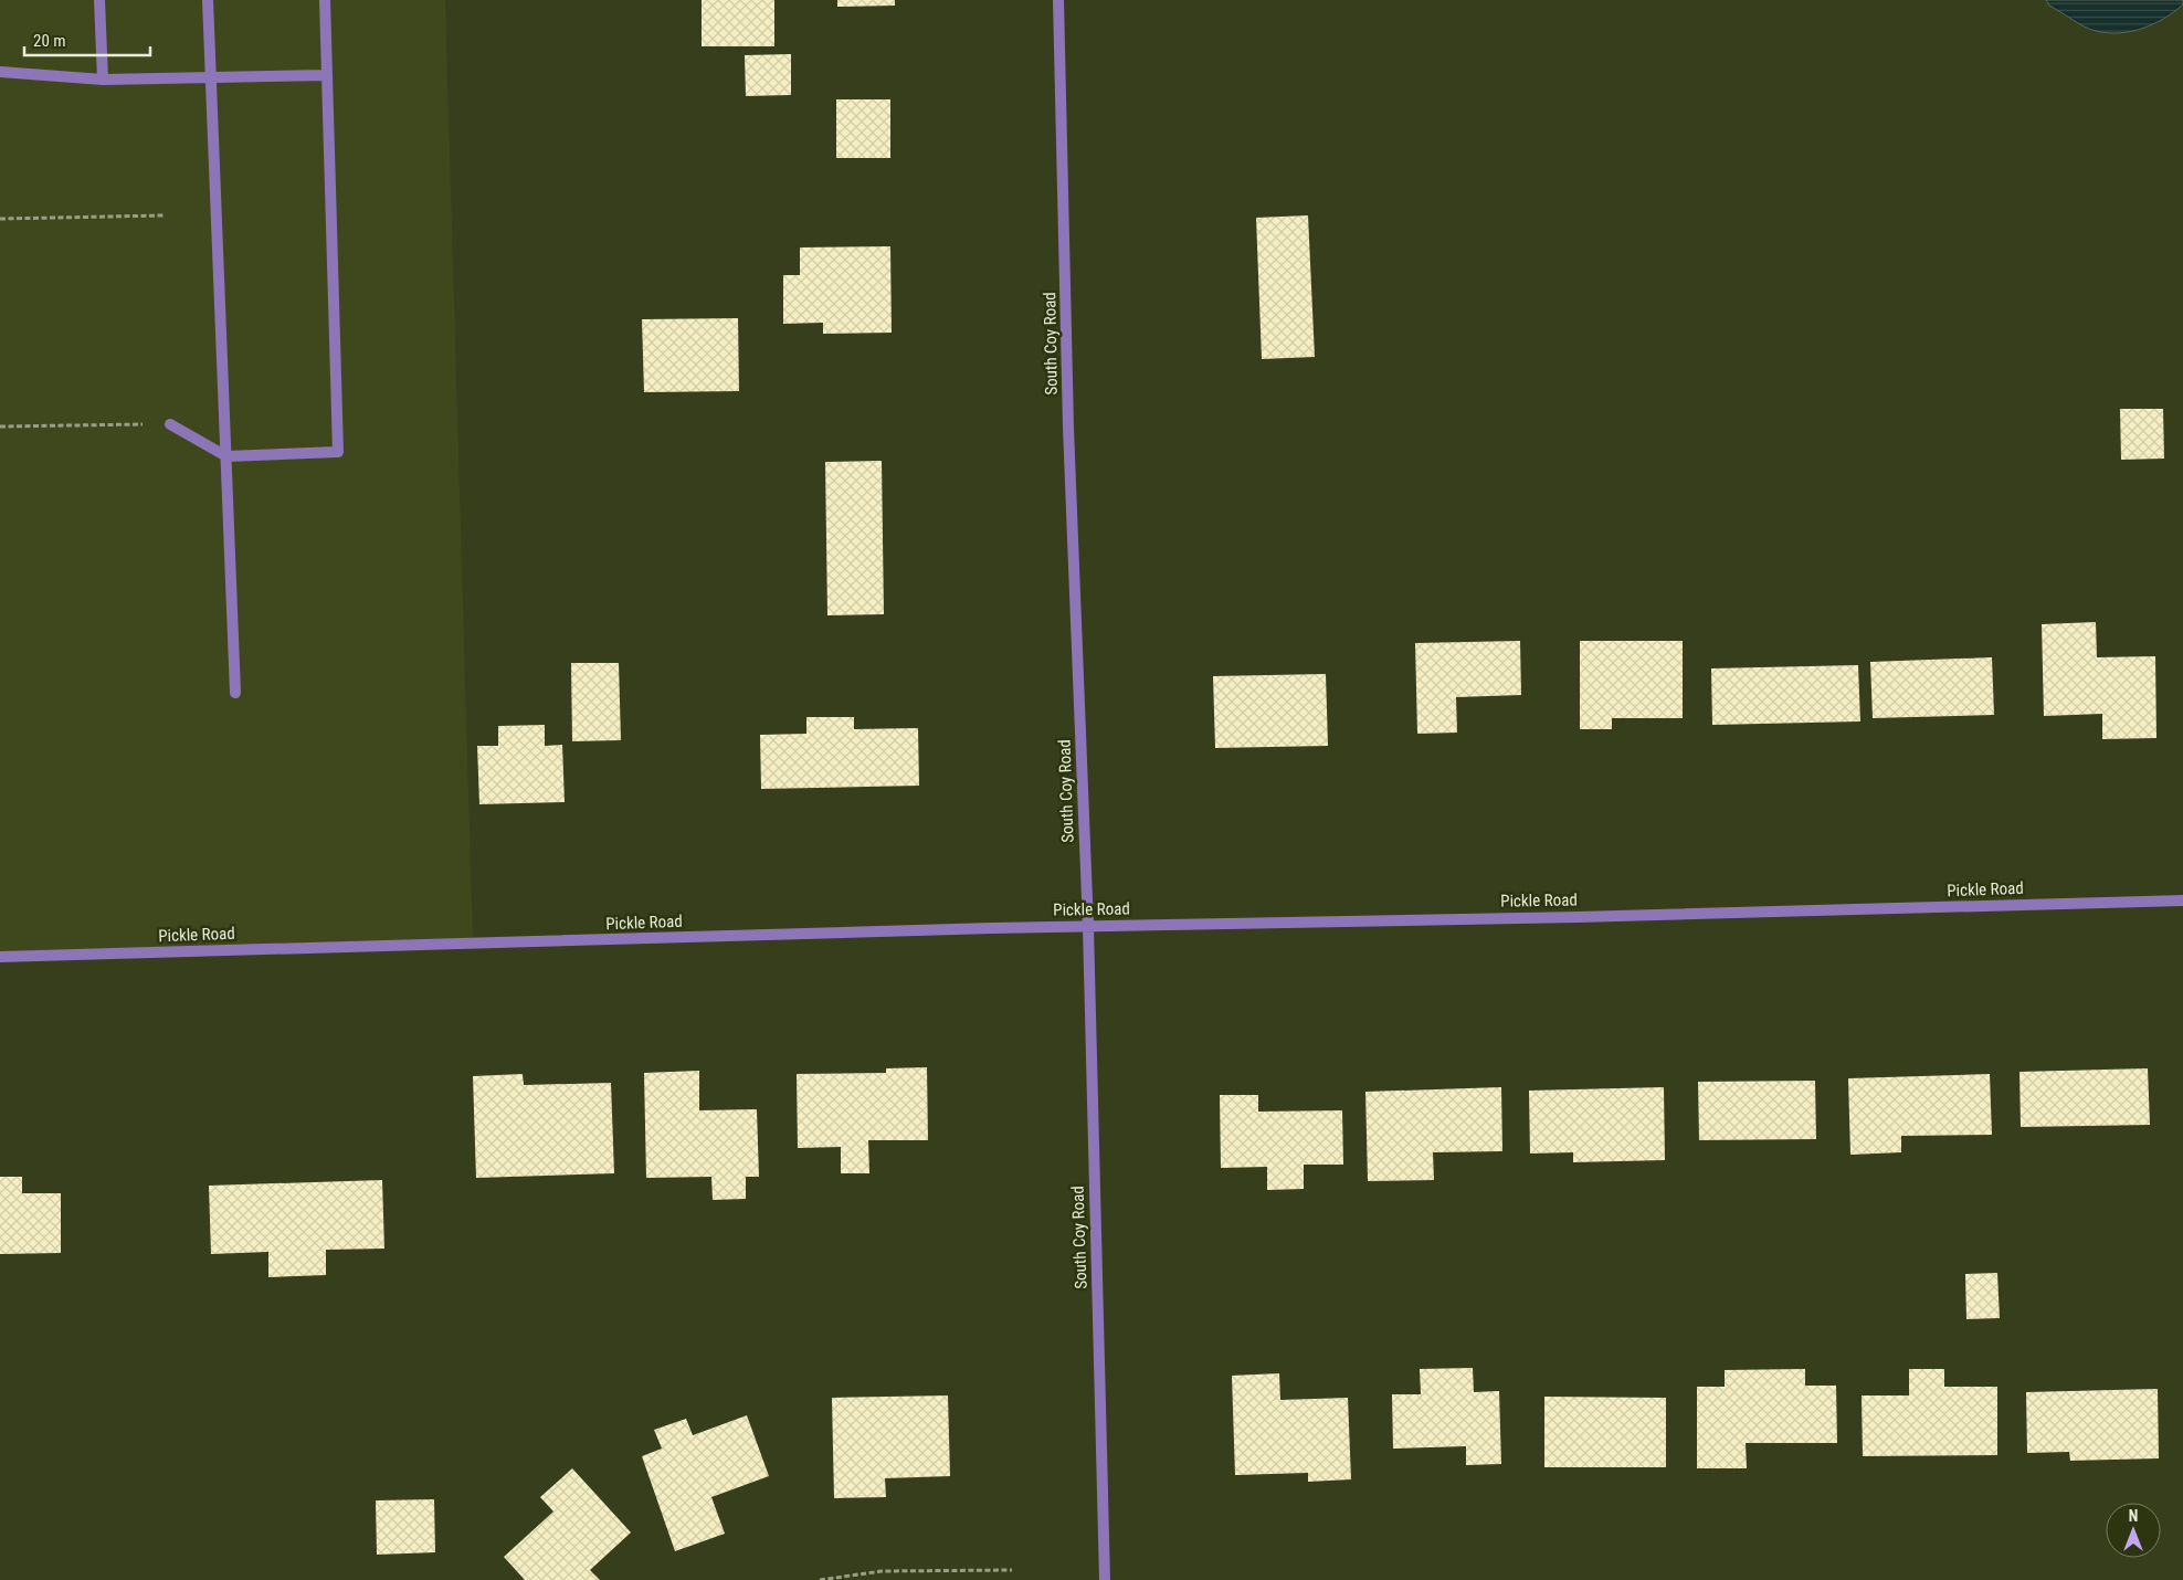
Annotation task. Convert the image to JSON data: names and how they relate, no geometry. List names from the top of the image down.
{
  "streets": {
    "street": ["South Coy Road", "Pickle Road"]
  },
  "crossings": [
    ["South Coy Road", "Pickle Road"]
  ],
  "scale_bar": "20 m",
  "north": "top"
}
